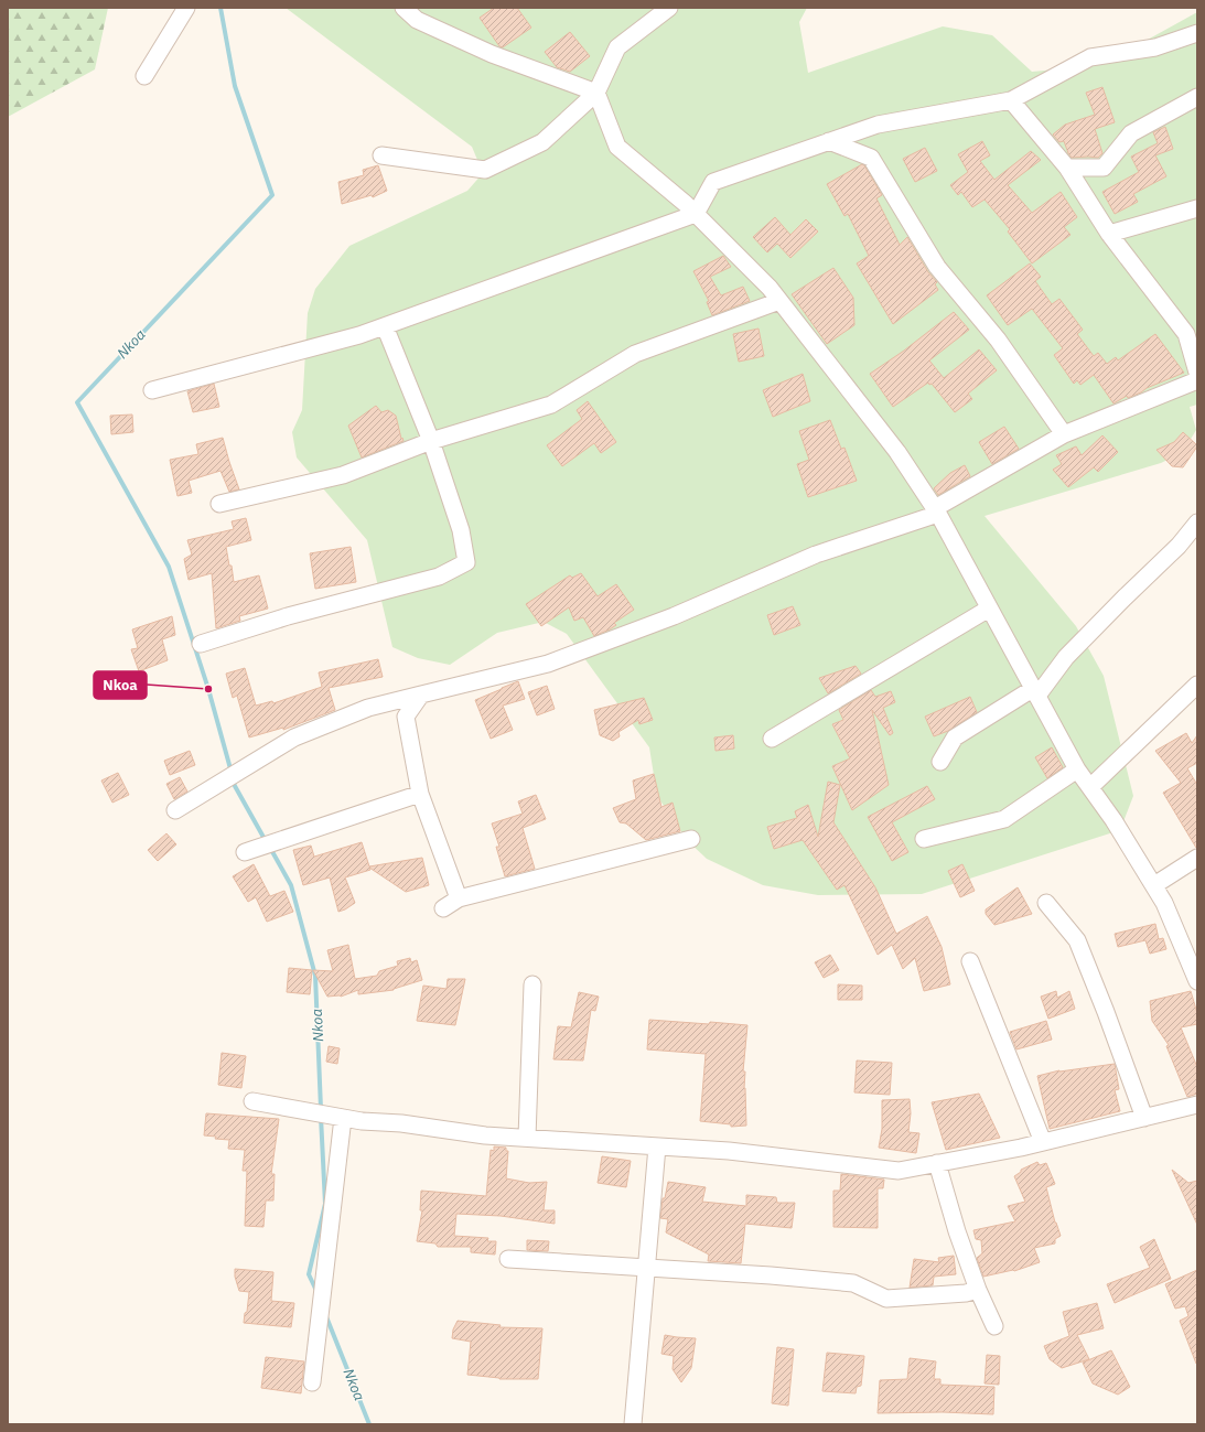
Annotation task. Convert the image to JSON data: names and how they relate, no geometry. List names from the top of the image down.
{
  "water": ["Nkoa"],
  "places": ["Nkoa"]
}
